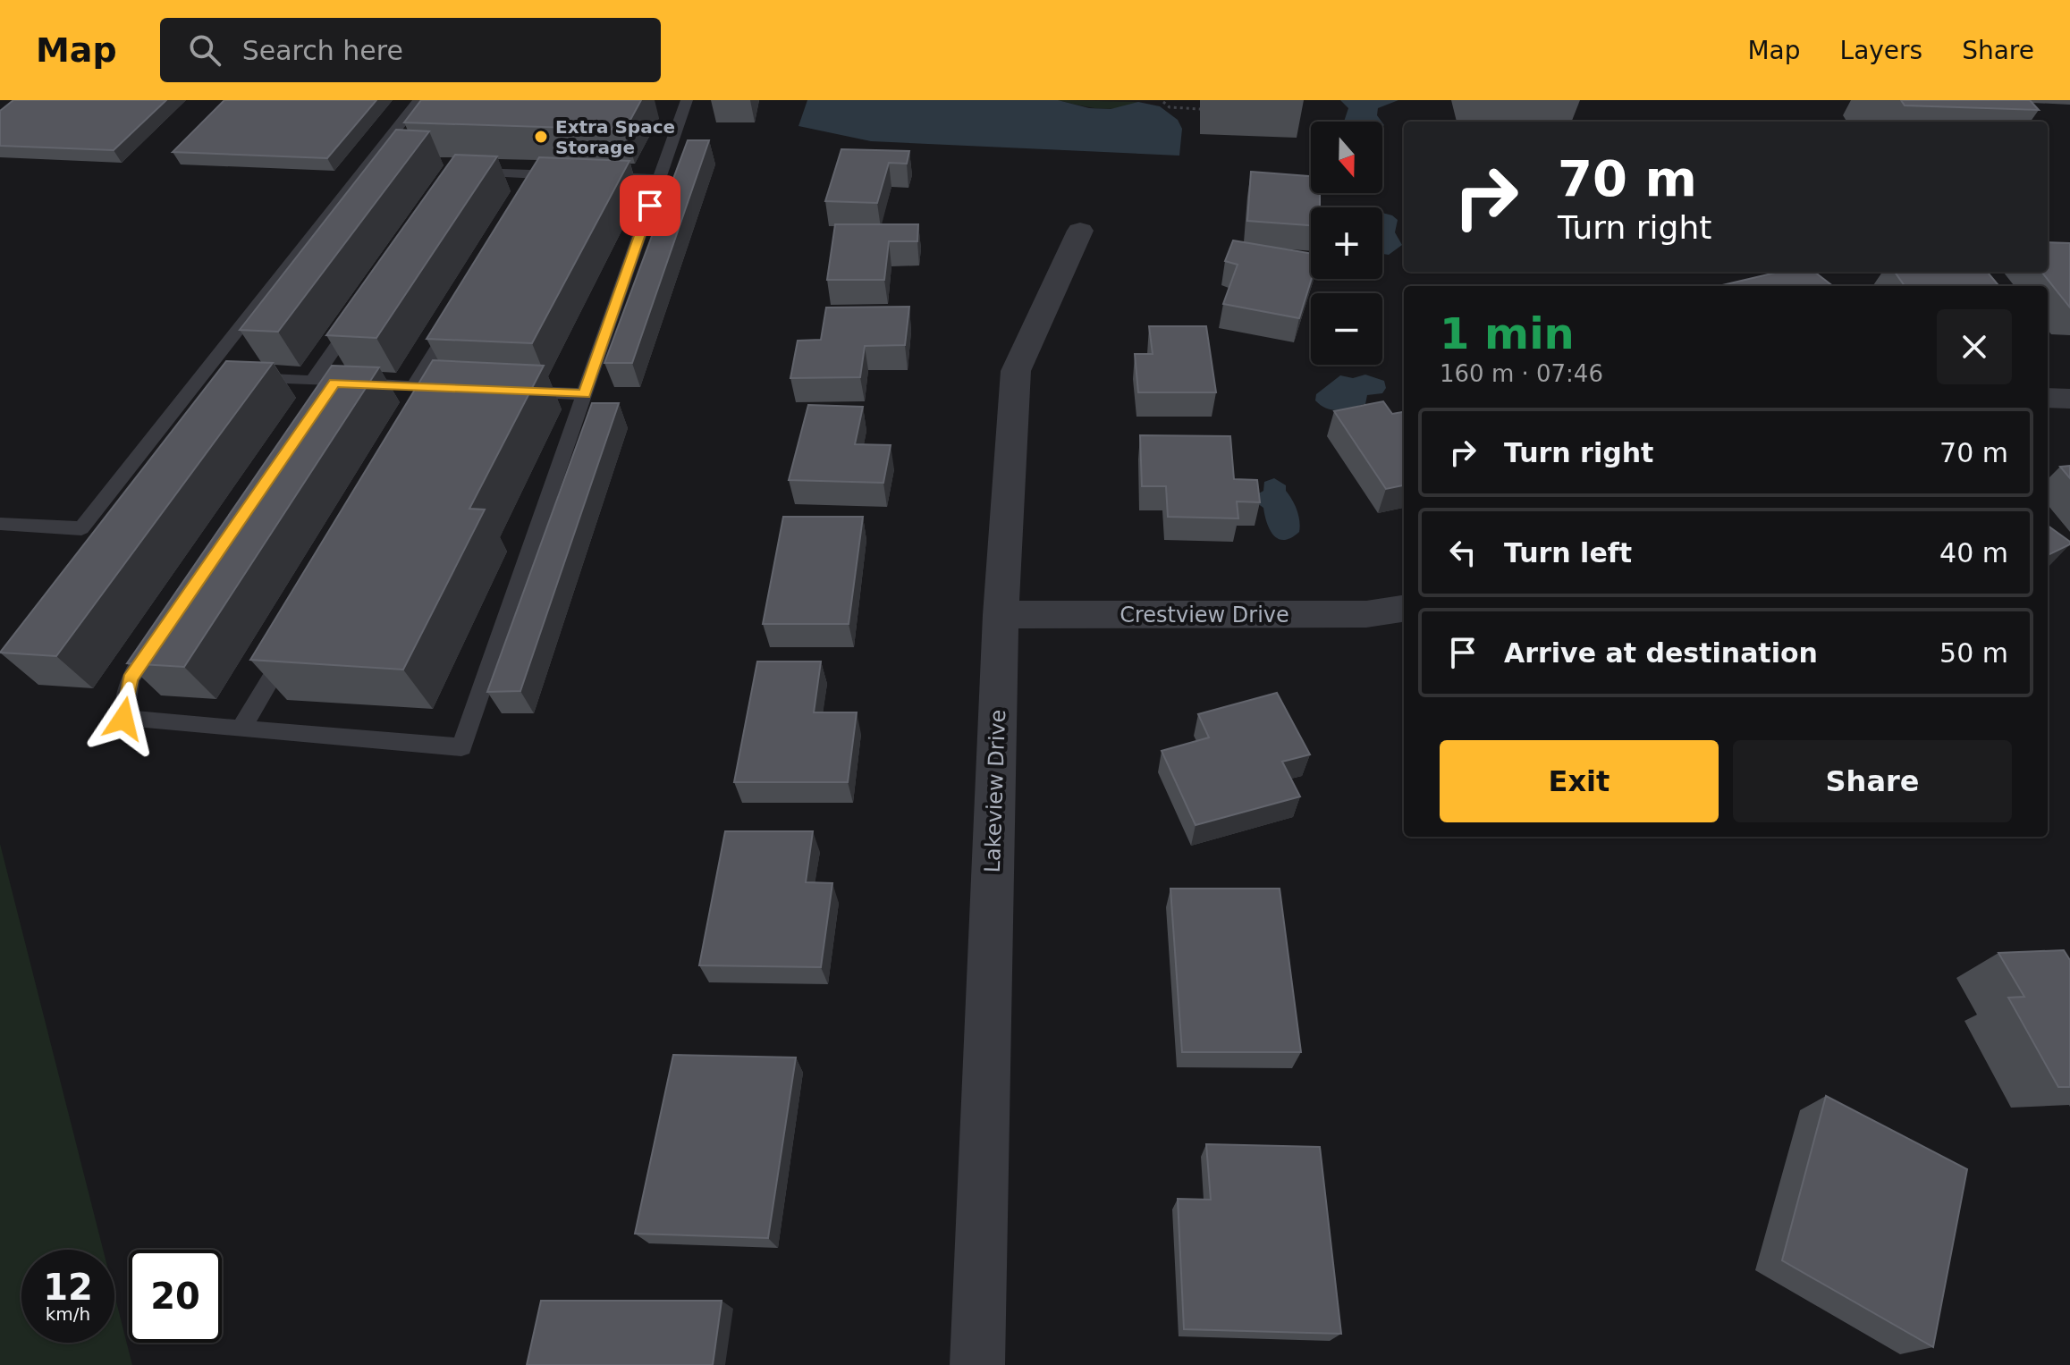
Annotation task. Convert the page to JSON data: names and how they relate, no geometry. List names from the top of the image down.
{
  "streets": {
    "street": ["Crestview Drive", "Lakeview Drive"]
  },
  "crossings": [
    ["Crestview Drive", "Lakeview Drive"]
  ],
  "places": ["Extra Space Storage"],
  "north": "bottom",
  "page": {
    "header": "Map",
    "search": "Search here",
    "nav": ["Map", "Layers", "Share"],
    "map_buttons": ["+", "−"],
    "turn": ["70 m", "Turn right"],
    "heading": ["1 min", "160 m · 07:46"],
    "list": [
      {
        "name": "Turn right",
        "value": "70 m"
      },
      {
        "name": "Turn left",
        "value": "40 m"
      },
      {
        "name": "Arrive at destination",
        "value": "50 m"
      }
    ],
    "buttons": ["Exit", "Share"],
    "speed": "12 km/h",
    "limit": "20"
  }
}
